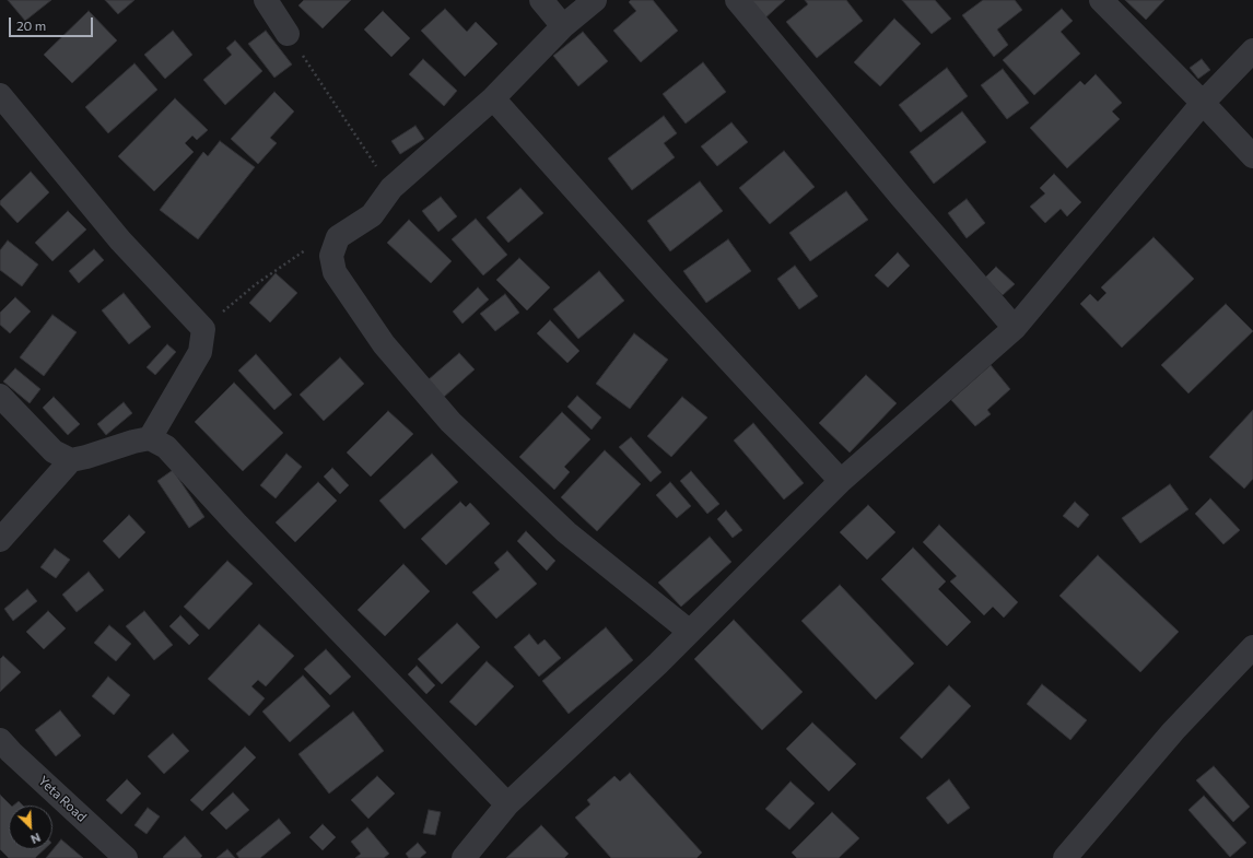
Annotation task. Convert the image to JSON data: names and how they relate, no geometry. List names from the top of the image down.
{
  "streets": {
    "street": ["Yeta Road"]
  },
  "scale_bar": "20 m",
  "north": "bottom right"
}
